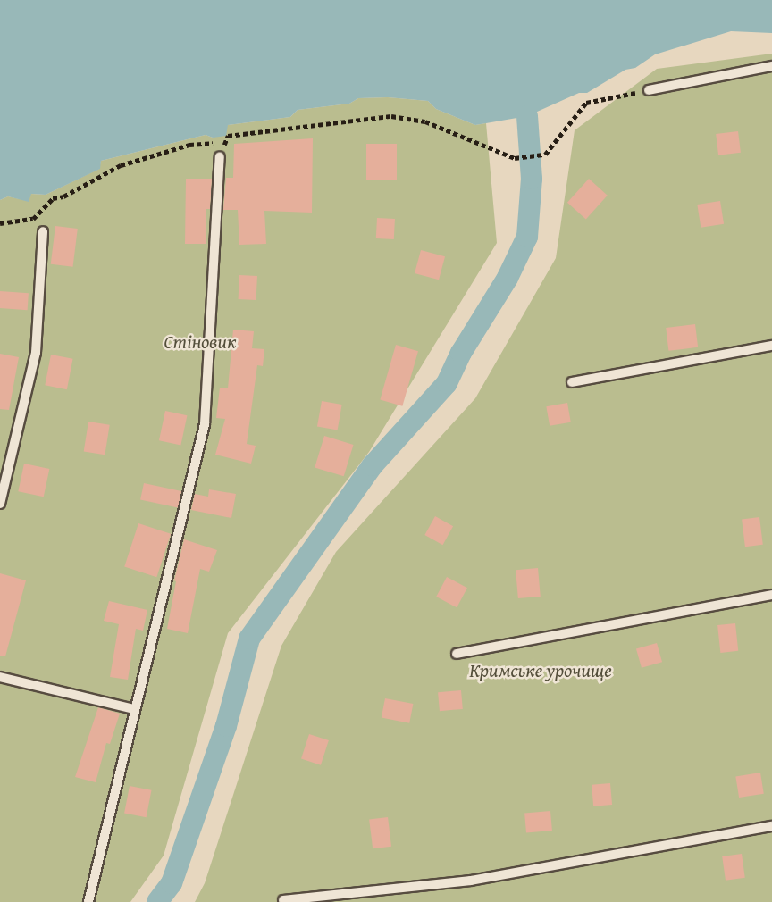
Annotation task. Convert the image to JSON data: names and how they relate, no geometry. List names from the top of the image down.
{
  "parks": ["Стіновик", "Кримське урочище"]
}
